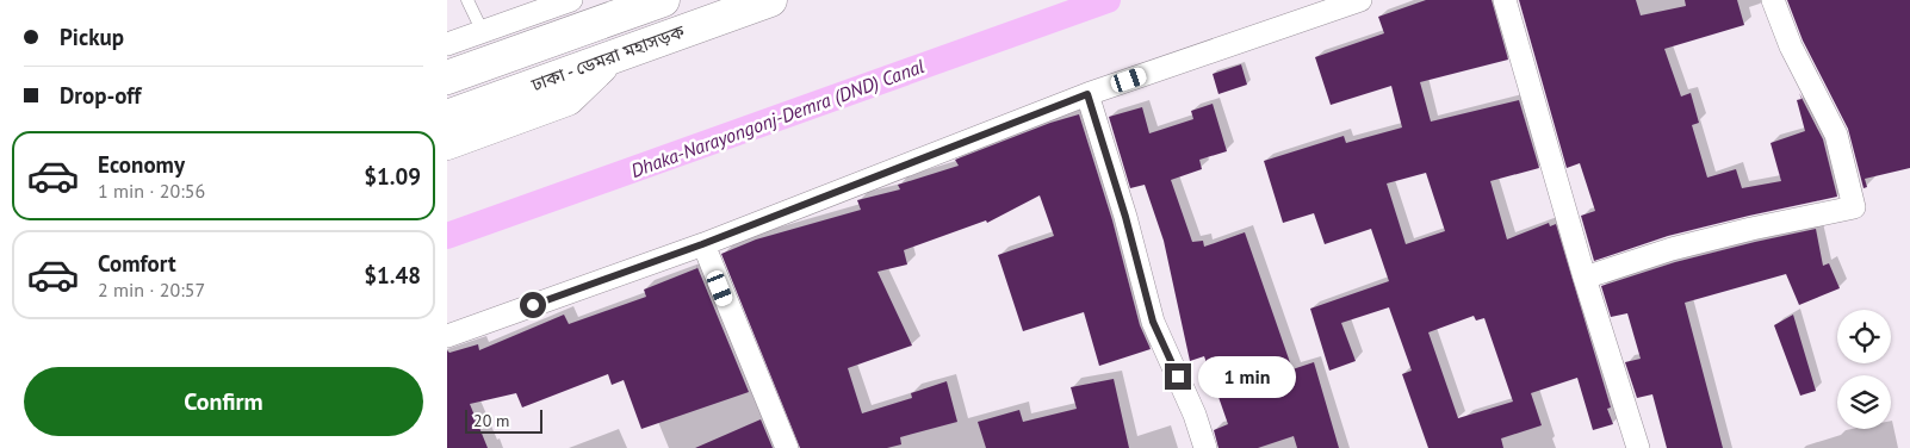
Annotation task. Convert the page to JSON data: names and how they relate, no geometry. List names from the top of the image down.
{
  "streets": {
    "main road": ["ঢাকা - ডেমরা মহাসড়ক"]
  },
  "water": ["Dhaka-Narayongonj-Demra (DND) Canal"],
  "scale_bar": "20 m",
  "page": {
    "banner": ["Pickup", "Drop-off"],
    "list": [
      {
        "name": "Economy",
        "note": "1 min · 20:56",
        "value": "$1.09"
      },
      {
        "name": "Comfort",
        "note": "2 min · 20:57",
        "value": "$1.48"
      }
    ],
    "buttons": "Confirm",
    "bubble": "1 min",
    "scale": "20 m"
  }
}
